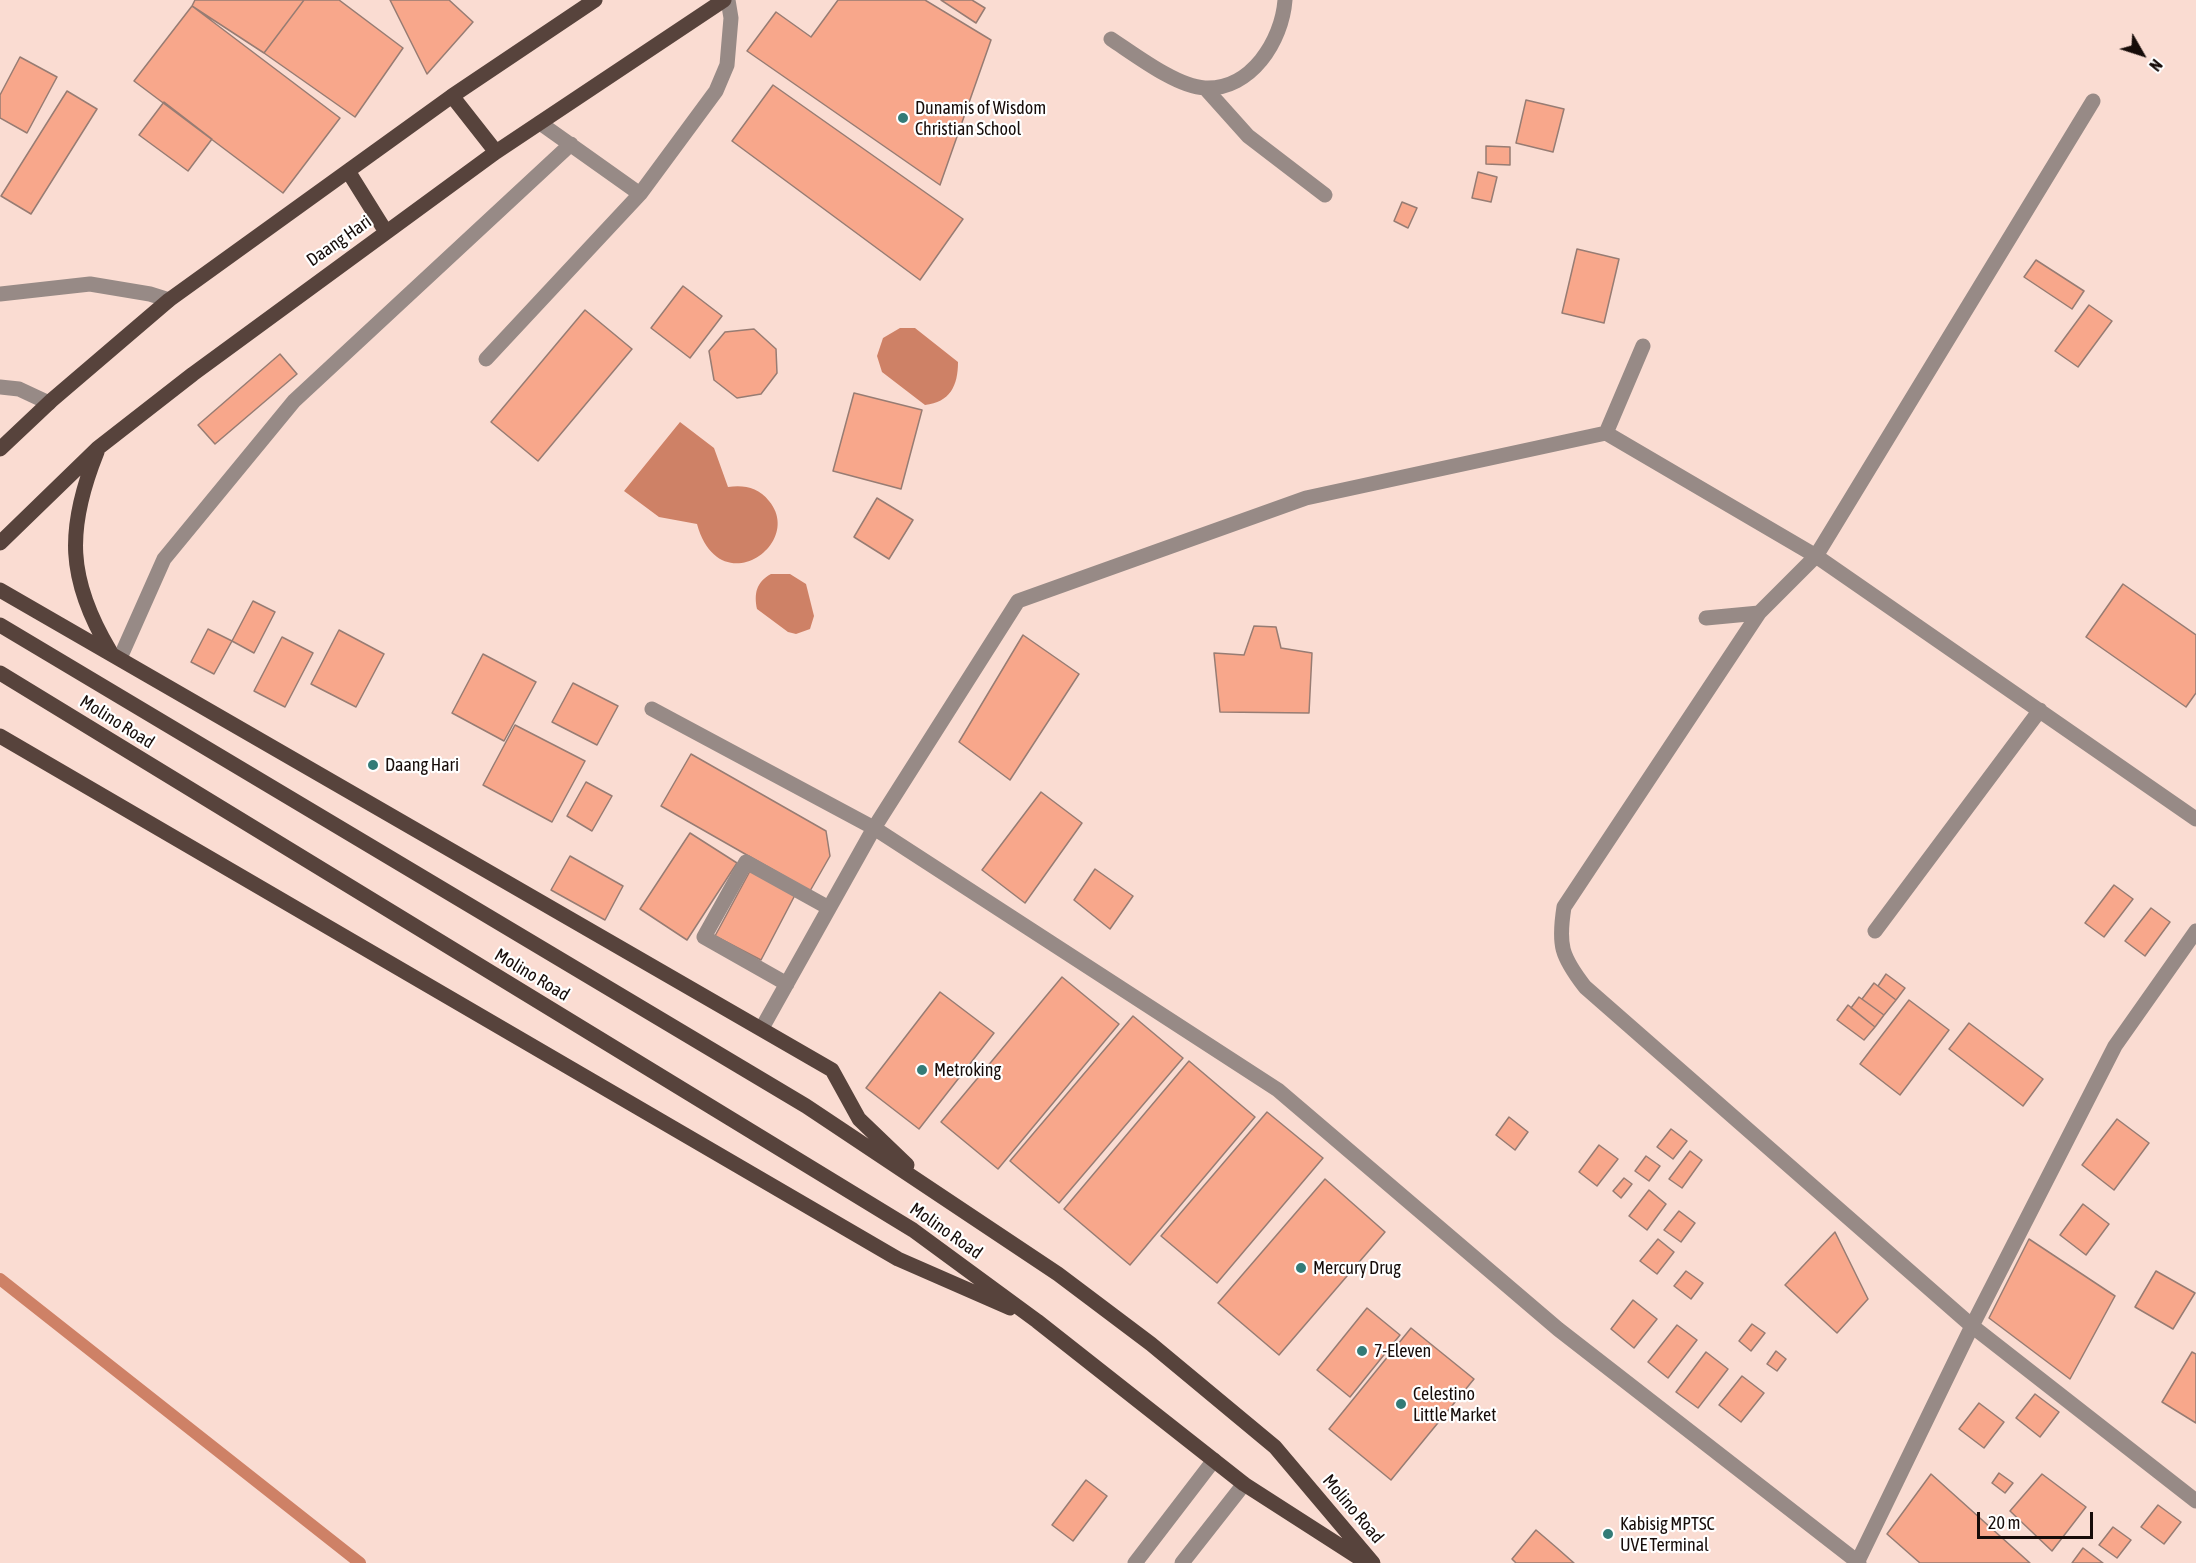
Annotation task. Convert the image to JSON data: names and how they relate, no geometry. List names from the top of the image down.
{
  "streets": {
    "main road": ["Daang Hari", "Molino Road"]
  },
  "places": [
    "Dunamis of Wisdom Christian School",
    "Daang Hari",
    "Metroking",
    "Mercury Drug",
    "7-Eleven",
    "Celestino Little Market",
    "Kabisig MPTSC UVE Terminal"
  ],
  "scale_bar": "20 m",
  "north": "bottom right"
}
